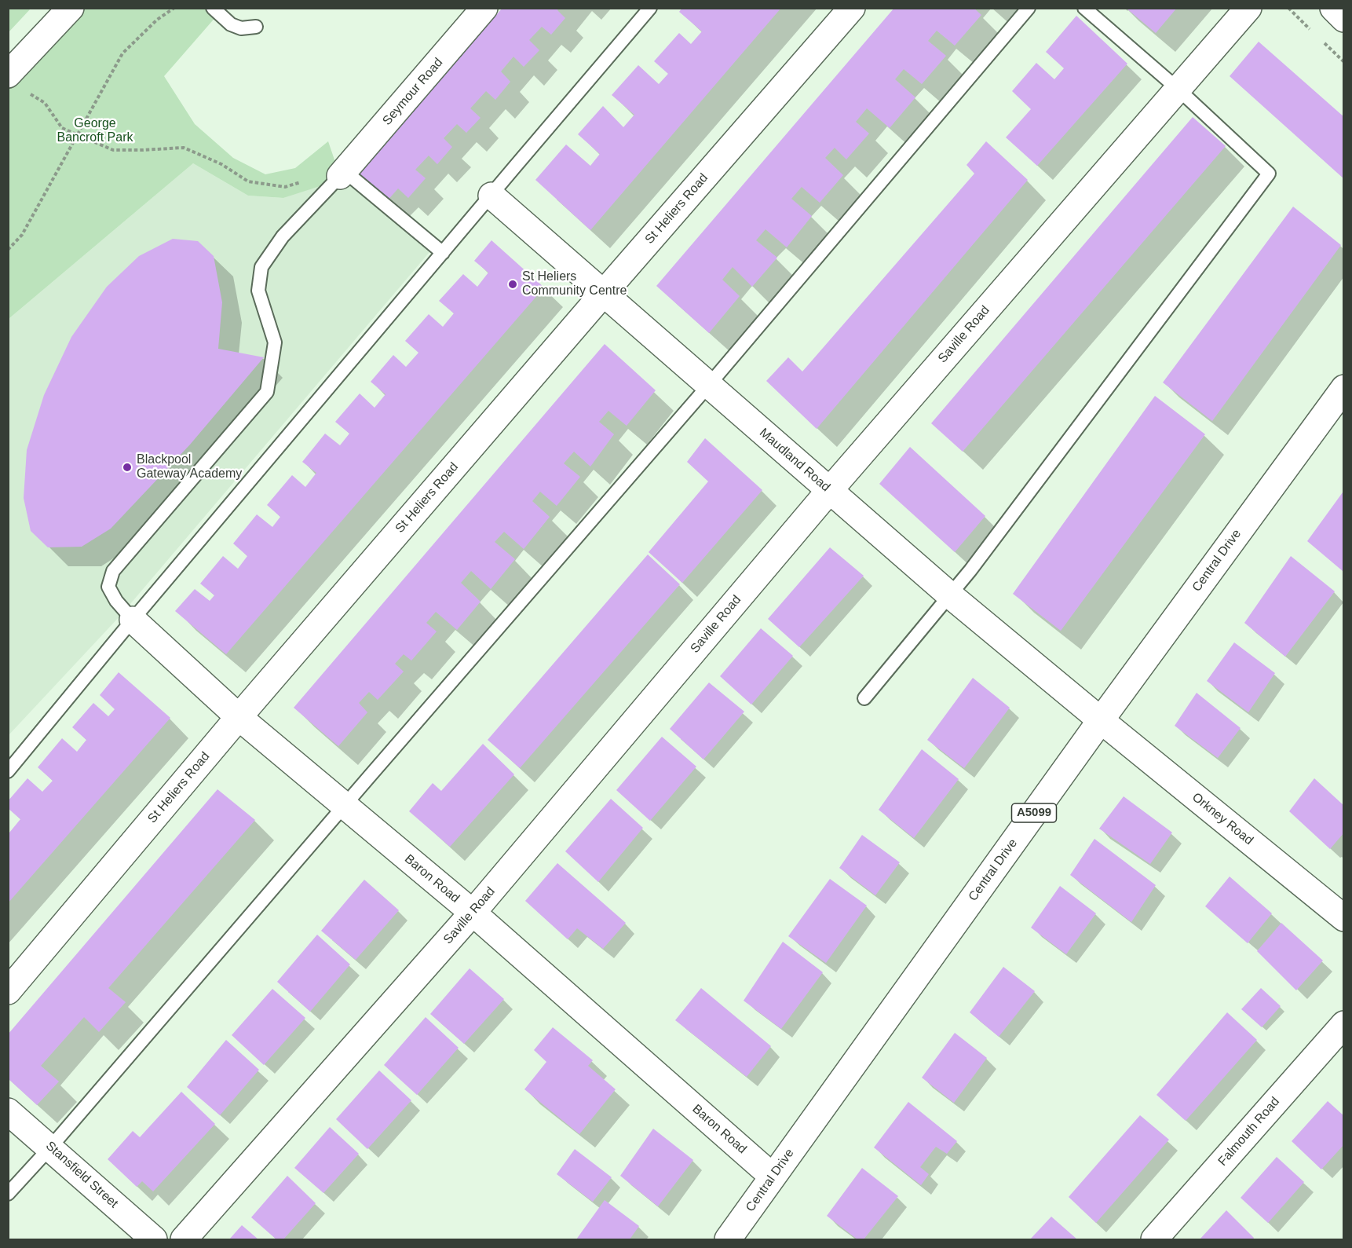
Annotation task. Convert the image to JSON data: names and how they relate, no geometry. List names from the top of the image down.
{
  "streets": {
    "street": [
      "Seymour Road",
      "St Heliers Road",
      "Saville Road",
      "Maudland Road",
      "Central Drive",
      "A5099",
      "Orkney Road",
      "Baron Road",
      "Falmouth Road",
      "Stansfield Street"
    ]
  },
  "crossings": [
    ["St Heliers Road", "Maudland Road"],
    ["St Heliers Road", "Baron Road"],
    ["Saville Road", "Maudland Road"],
    ["Saville Road", "Baron Road"],
    ["Maudland Road", "Central Drive"],
    ["Maudland Road", "Orkney Road"],
    ["Central Drive", "Orkney Road"],
    ["Central Drive", "Baron Road"]
  ],
  "parks": ["George Bancroft Park"],
  "places": ["St Heliers Community Centre", "Blackpool Gateway Academy"]
}
